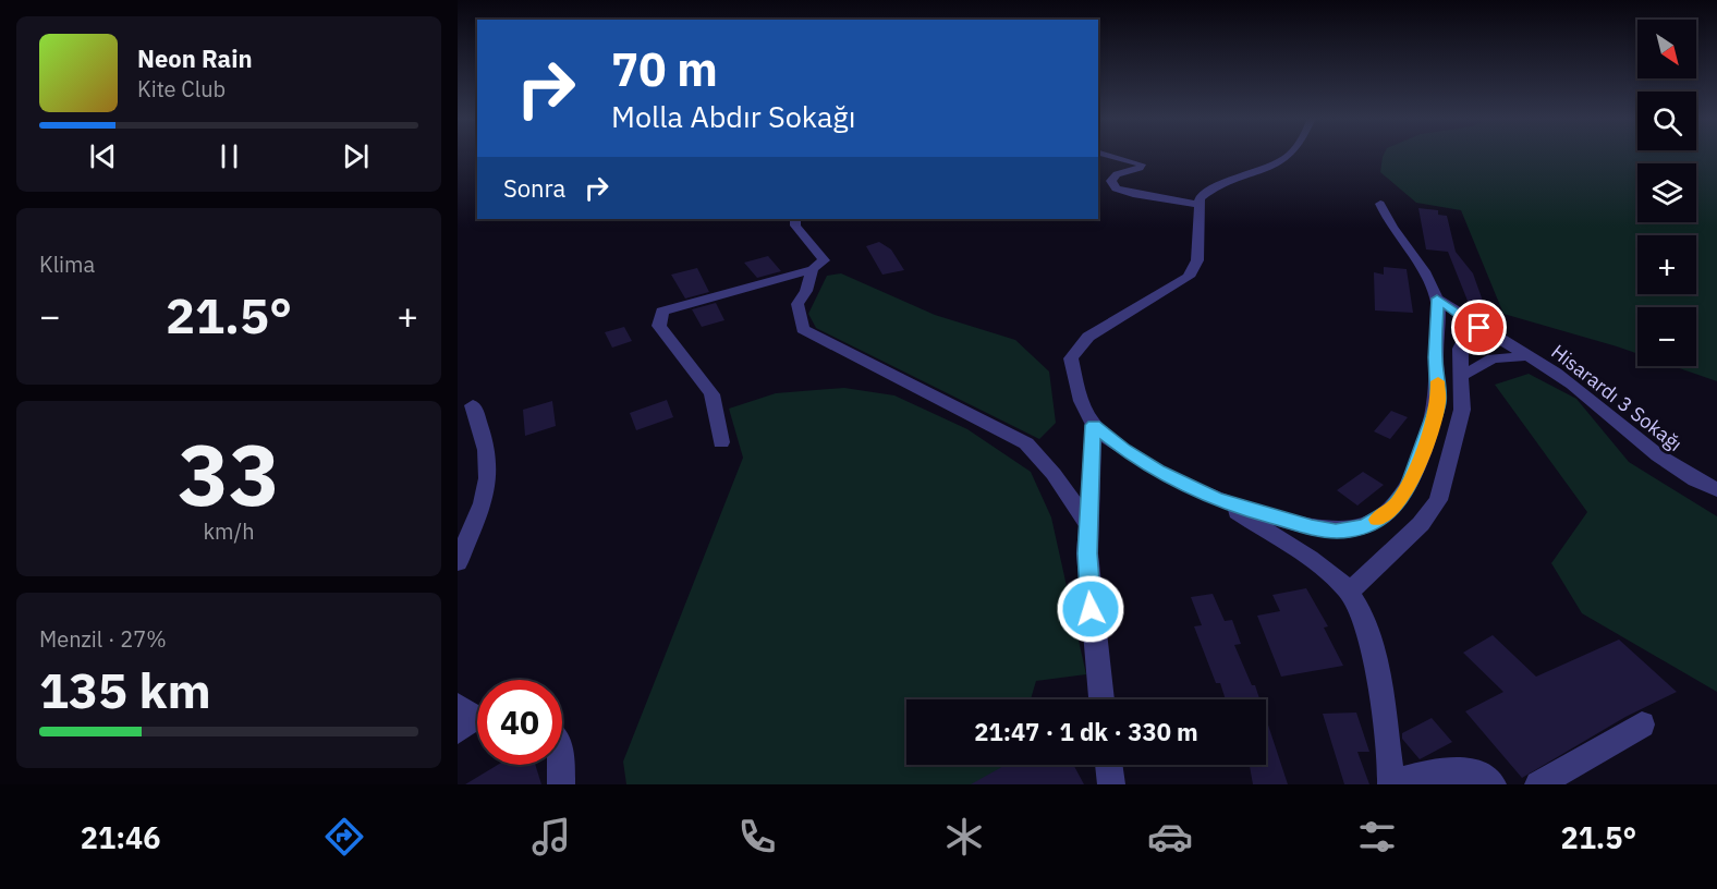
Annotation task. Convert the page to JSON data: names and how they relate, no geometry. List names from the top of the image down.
{
  "streets": {
    "street": ["Hisarardı 3 Sokağı"]
  },
  "north": "bottom right",
  "page": {
    "map_buttons": ["+", "−"],
    "turn": ["70 m", "Molla Abdır Sokağı"],
    "song": ["Neon Rain", "Kite Club"],
    "then": "Sonra",
    "tile": [
      "Klima",
      ["33", "km/h"],
      ["Menzil · 27%", "135 km"]
    ],
    "heat": ["−", "21.5°", "+"],
    "limit": "40",
    "trip": "21:47 · 1 dk · 330 m",
    "tabs": ["21:46", "21.5°"]
  }
}
